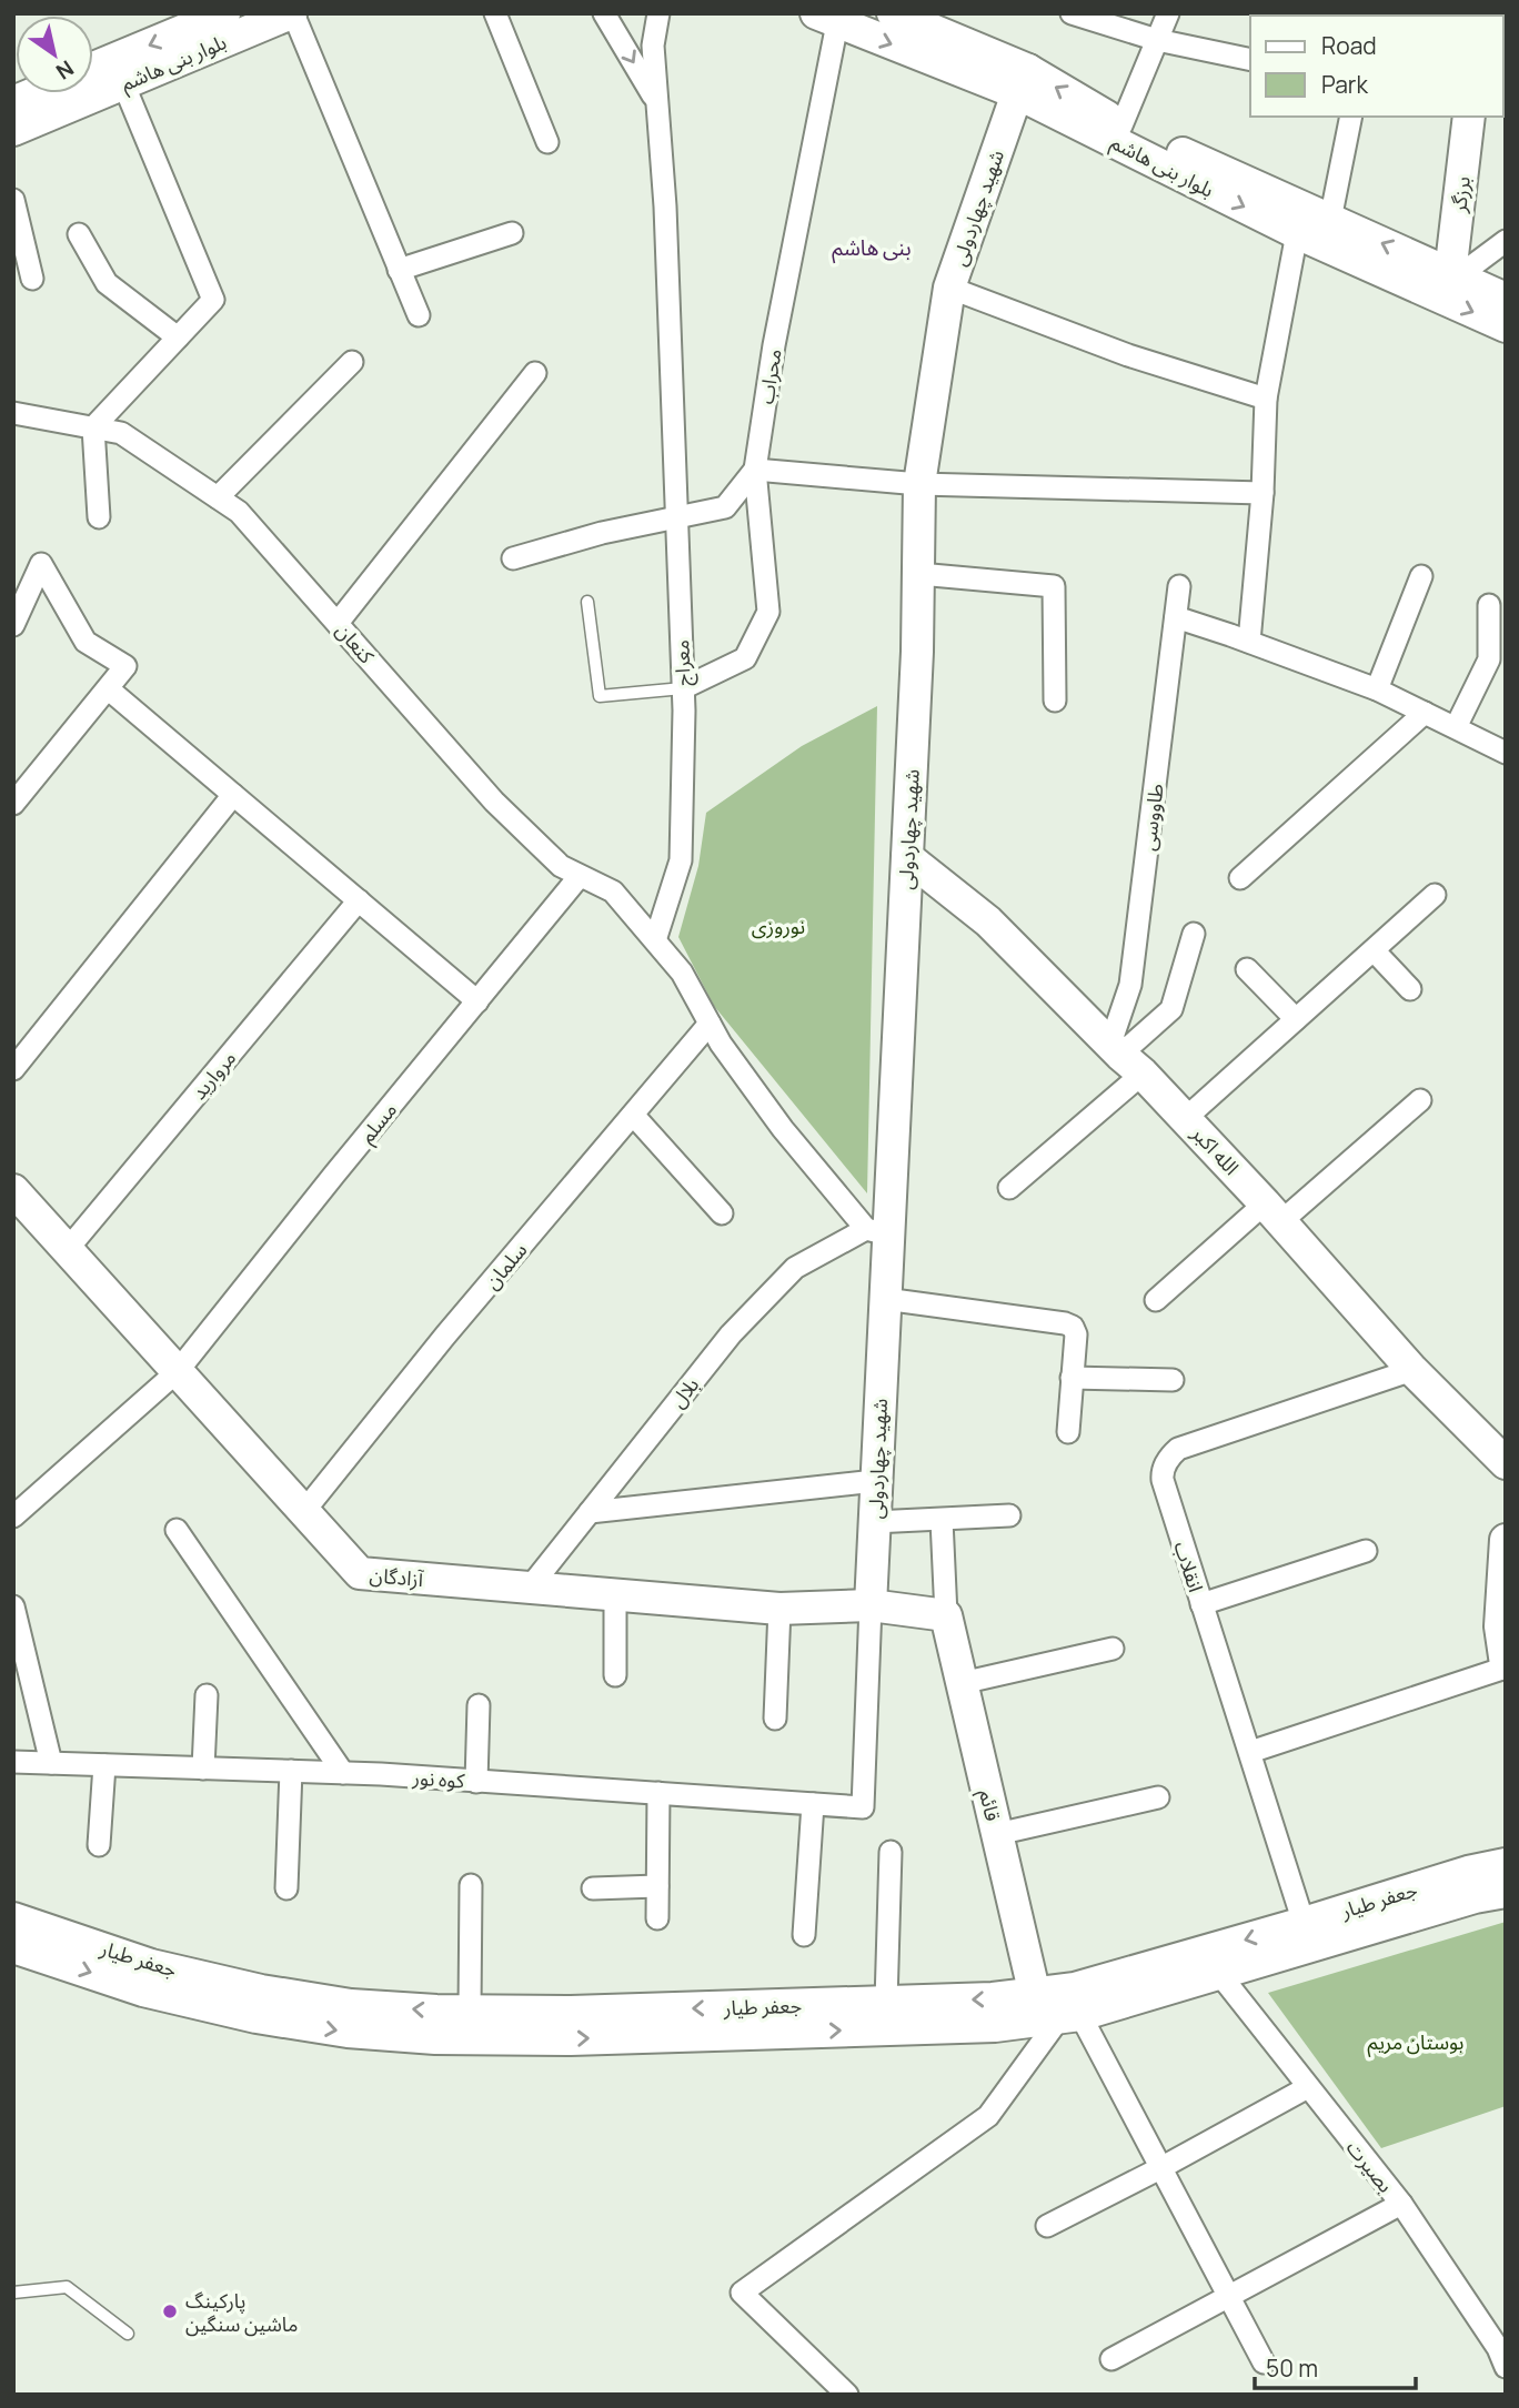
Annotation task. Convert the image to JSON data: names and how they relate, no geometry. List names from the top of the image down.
{
  "streets": {
    "street": [
      "بلوار بنی هاشم",
      "برزگر",
      "شهید چهاردولی",
      "محراب",
      "کنعان",
      "معراج",
      "طاووسی",
      "مروارید",
      "مسلم",
      "الله اکبر",
      "سلمان",
      "بلال",
      "انقلاب",
      "آزادگان",
      "کوه نور",
      "قائم",
      "جعفر طیار",
      "بصیرت"
    ]
  },
  "crossings": [
    ["بلوار بنی هاشم", "برزگر"],
    ["بلوار بنی هاشم", "شهید چهاردولی"],
    ["بلوار بنی هاشم", "محراب"],
    ["شهید چهاردولی", "الله اکبر"],
    ["شهید چهاردولی", "بلال"],
    ["شهید چهاردولی", "آزادگان"],
    ["شهید چهاردولی", "کوه نور"],
    ["محراب", "معراج"],
    ["کنعان", "معراج"],
    ["کنعان", "مسلم"],
    ["طاووسی", "الله اکبر"],
    ["مروارید", "آزادگان"],
    ["مسلم", "آزادگان"],
    ["الله اکبر", "انقلاب"],
    ["سلمان", "آزادگان"],
    ["بلال", "آزادگان"],
    ["انقلاب", "جعفر طیار"],
    ["آزادگان", "کوه نور"],
    ["آزادگان", "قائم"],
    ["قائم", "جعفر طیار"],
    ["جعفر طیار", "بصیرت"]
  ],
  "districts": ["بنی هاشم"],
  "parks": ["نوروزی", "بوستان مریم"],
  "places": ["پارکینگ ماشین سنگین"],
  "legend": ["Road", "Park"],
  "scale_bar": "50 m",
  "north": "bottom right"
}
